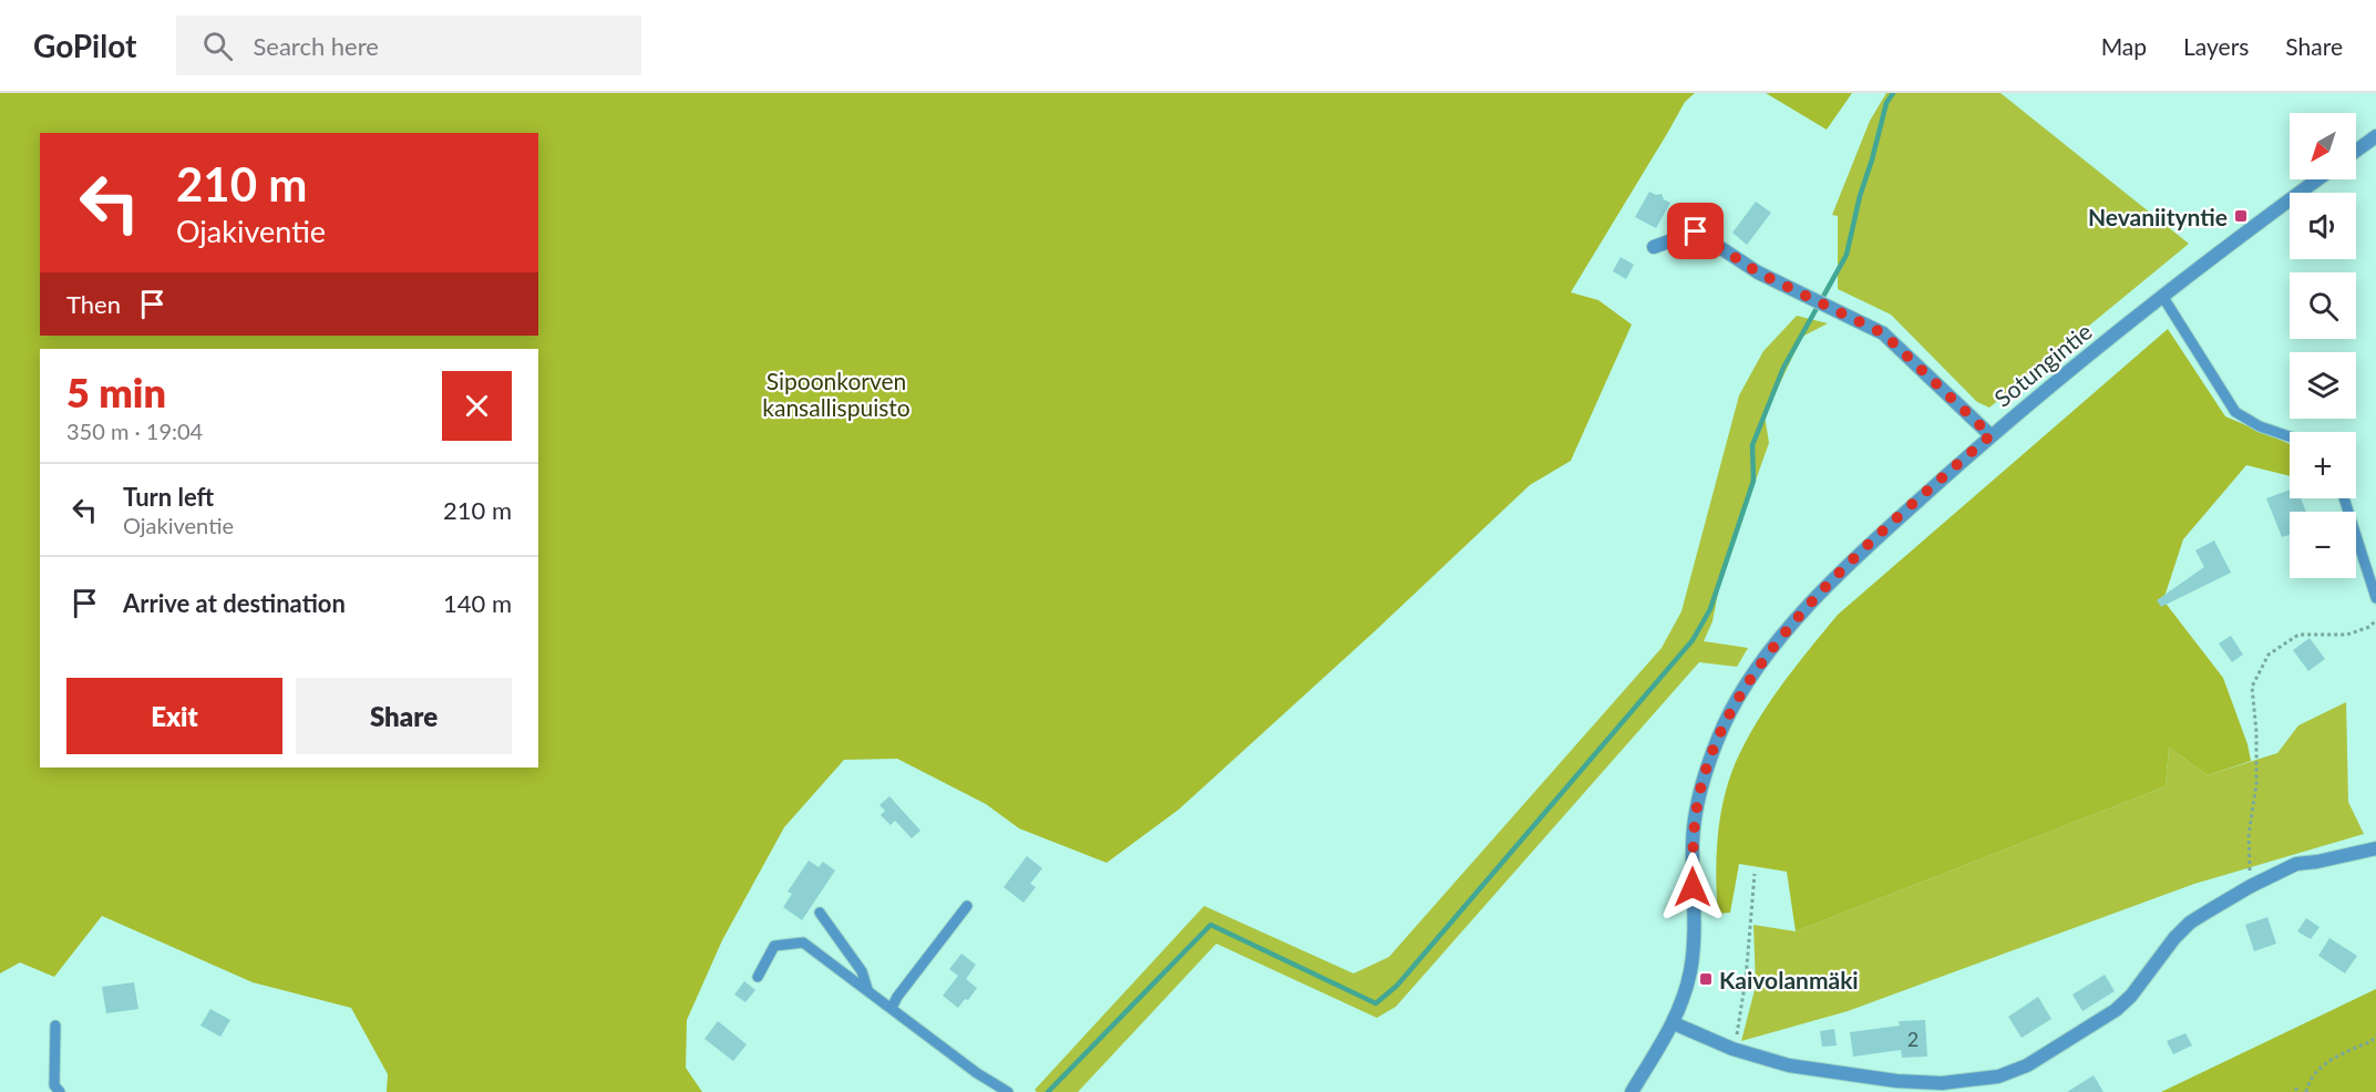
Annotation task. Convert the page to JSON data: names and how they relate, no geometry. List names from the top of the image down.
{
  "streets": {
    "street": ["Sotungintie"]
  },
  "parks": ["Sipoonkorven kansallispuisto"],
  "places": {
    "transit": ["Nevaniityntie", "Kaivolanmäki"]
  },
  "house_numbers": ["2"],
  "north": "bottom left",
  "page": {
    "header": "GoPilot",
    "search": "Search here",
    "nav": ["Map", "Layers", "Share"],
    "map_buttons": ["+", "−"],
    "turn": ["210 m", "Ojakiventie"],
    "then": "Then",
    "heading": ["5 min", "350 m · 19:04"],
    "list": [
      {
        "name": "Turn left",
        "note": "Ojakiventie",
        "value": "210 m"
      },
      {
        "name": "Arrive at destination",
        "value": "140 m"
      }
    ],
    "buttons": ["Exit", "Share"]
  }
}
